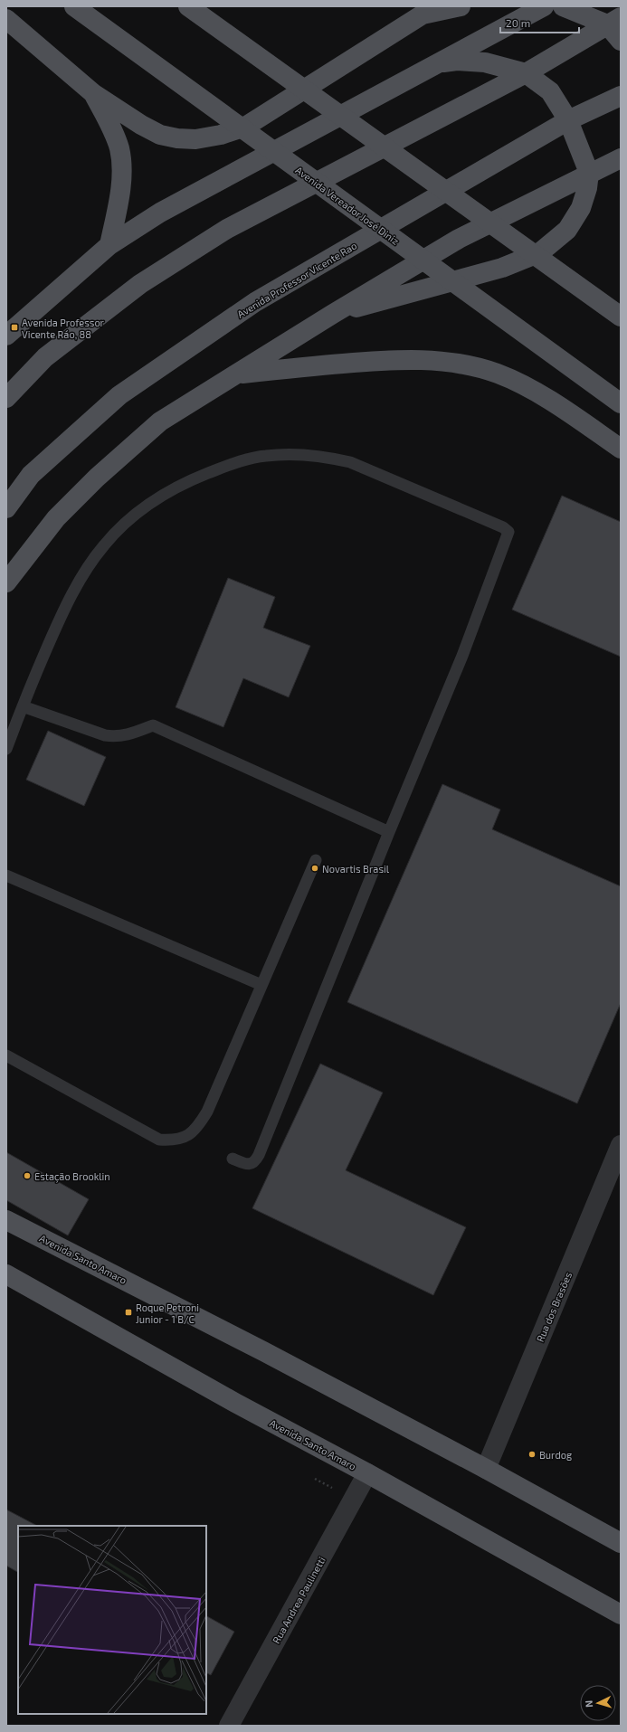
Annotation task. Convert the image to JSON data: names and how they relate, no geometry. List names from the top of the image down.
{
  "streets": {
    "main road": ["Avenida Vereador José Diniz", "Avenida Professor Vicente Rao", "Avenida Santo Amaro"],
    "street": ["Rua dos Brasões", "Rua Andrea Paulinetti"]
  },
  "crossings": [
    ["Avenida Santo Amaro", "Rua dos Brasões"],
    ["Avenida Santo Amaro", "Rua Andrea Paulinetti"]
  ],
  "places": {
    "transit": ["Avenida Professor Vicente Ráo, 88", "Roque Petroni Junior - 1 B/C"],
    "other": ["Novartis Brasil", "Estação Brooklin", "Burdog"]
  },
  "scale_bar": "20 m",
  "north": "left"
}
